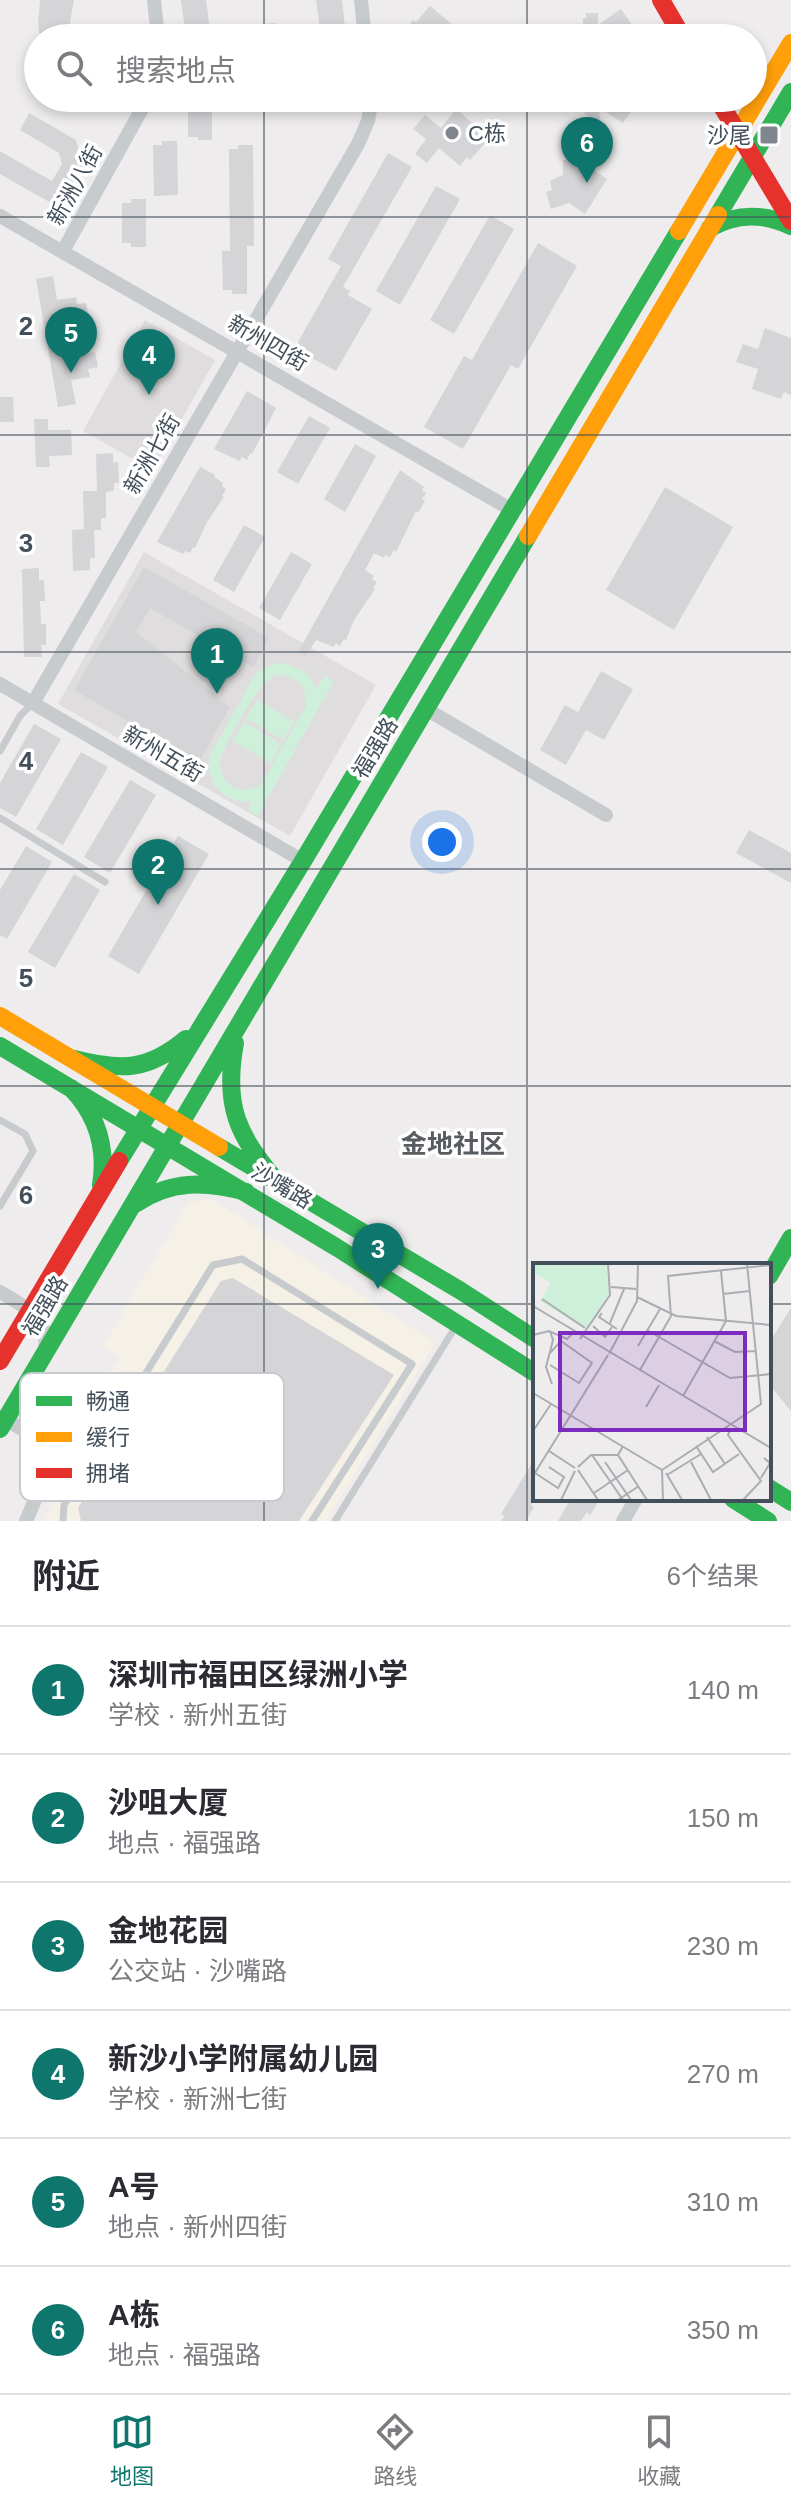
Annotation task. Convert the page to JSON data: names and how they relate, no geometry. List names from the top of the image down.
{
  "streets": {
    "main road": ["福强路", "沙嘴路"],
    "street": [
      "新洲八街",
      "新州四街",
      "新洲七街",
      "新州五街"
    ]
  },
  "crossings": [
    ["新洲八街", "新州四街"],
    ["新州四街", "新洲七街"],
    ["新州四街", "福强路"],
    ["新洲七街", "新州五街"],
    ["福强路", "新州五街"],
    ["福强路", "沙嘴路"]
  ],
  "districts": ["金地社区"],
  "places": {
    "other": ["C栋"],
    "transit": ["沙尾"]
  },
  "legend": ["畅通", "缓行", "拥堵"],
  "page": {
    "search": "搜索地点",
    "pins": [
      "6",
      "5",
      "4",
      "1",
      "2",
      "3"
    ],
    "heading": ["附近", "6个结果"],
    "list": [
      {
        "mark": "1",
        "name": "深圳市福田区绿洲小学",
        "note": "学校 · 新州五街",
        "value": "140 m"
      },
      {
        "mark": "2",
        "name": "沙咀大厦",
        "note": "地点 · 福强路",
        "value": "150 m"
      },
      {
        "mark": "3",
        "name": "金地花园",
        "note": "公交站 · 沙嘴路",
        "value": "230 m"
      },
      {
        "mark": "4",
        "name": "新沙小学附属幼儿园",
        "note": "学校 · 新洲七街",
        "value": "270 m"
      },
      {
        "mark": "5",
        "name": "A号",
        "note": "地点 · 新州四街",
        "value": "310 m"
      },
      {
        "mark": "6",
        "name": "A栋",
        "note": "地点 · 福强路",
        "value": "350 m"
      }
    ],
    "nav": ["地图", "路线", "收藏"]
  },
  "grid": {
    "rows": [
      "2",
      "3",
      "4",
      "5",
      "6"
    ]
  }
}
